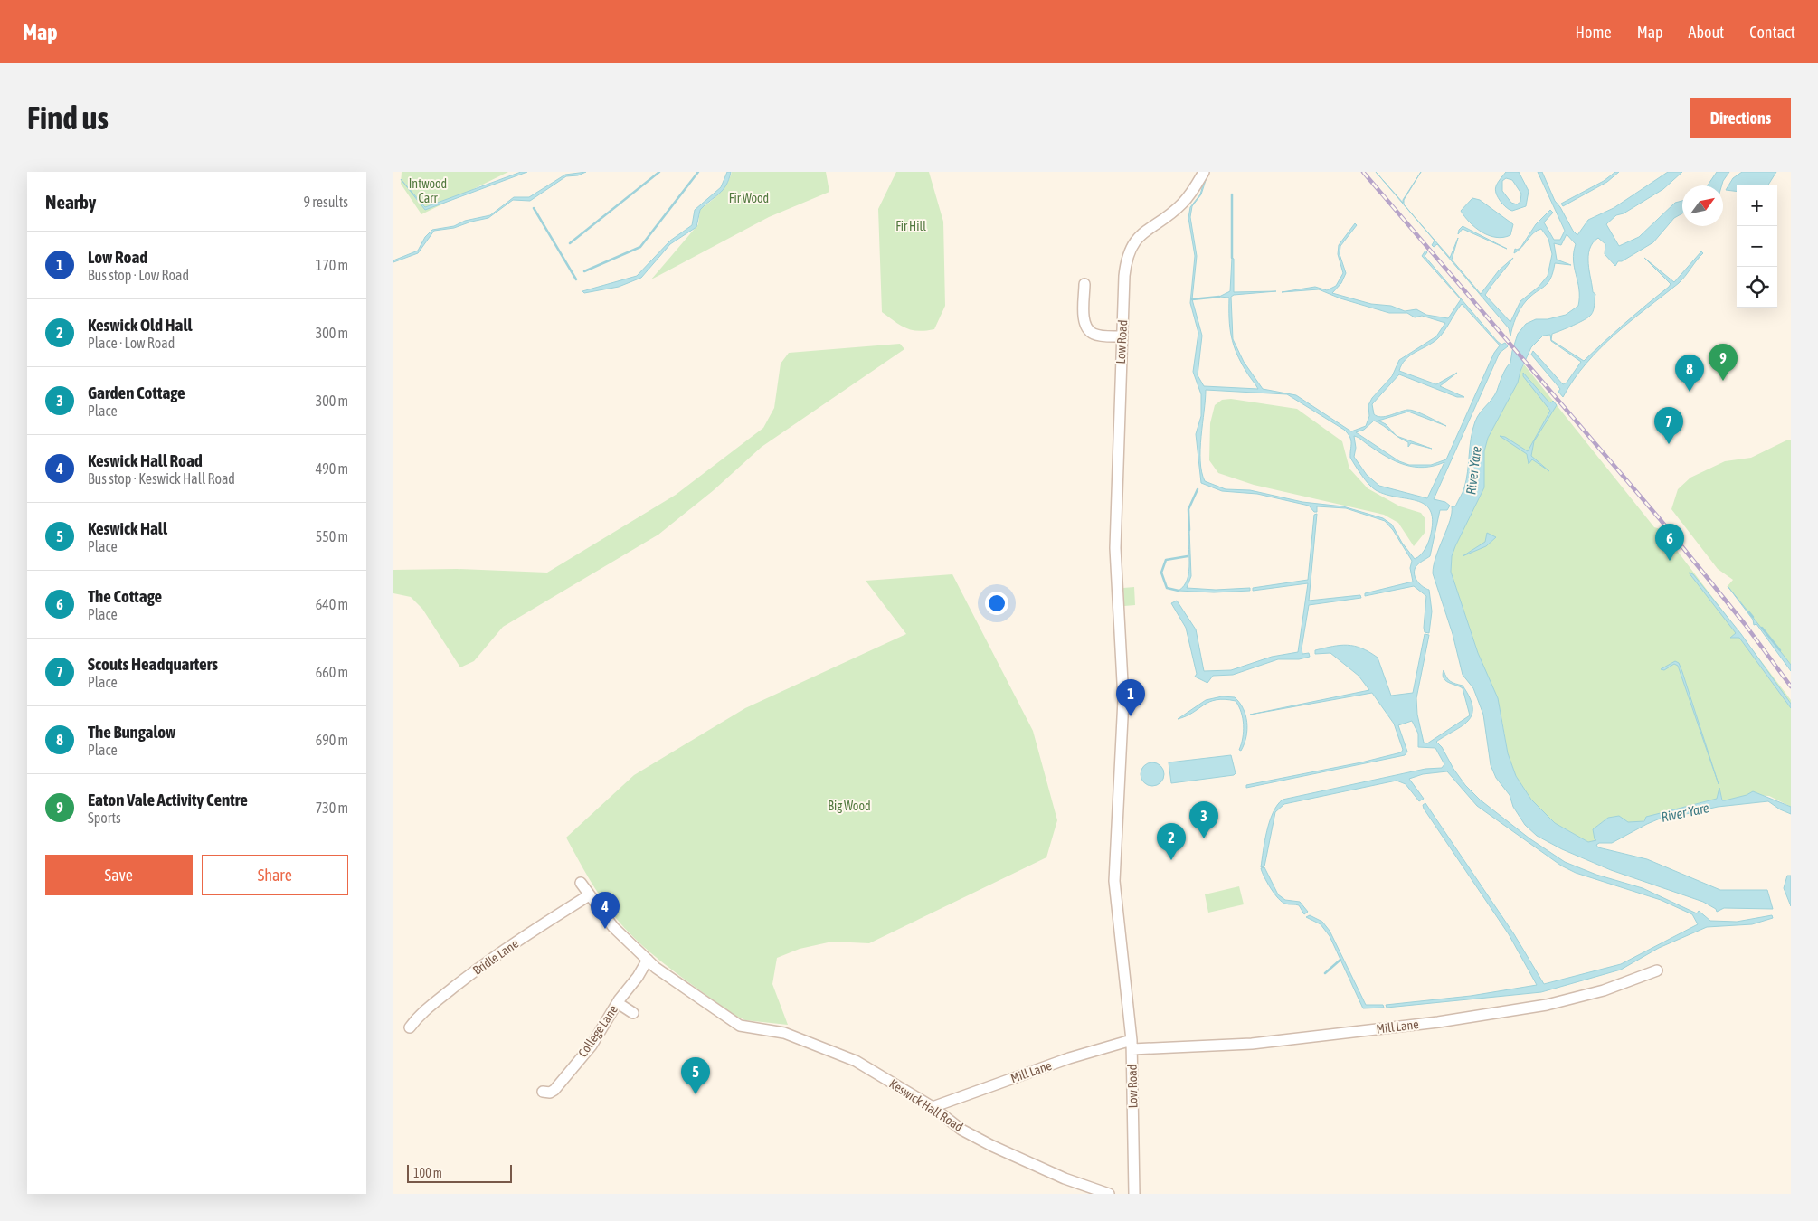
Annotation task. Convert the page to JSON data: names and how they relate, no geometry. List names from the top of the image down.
{
  "streets": {
    "street": [
      "Low Road",
      "Bridle Lane",
      "Mill Lane",
      "College Lane",
      "Keswick Hall Road"
    ]
  },
  "crossings": [
    ["Low Road", "Mill Lane"],
    ["Bridle Lane", "Keswick Hall Road"],
    ["Mill Lane", "Keswick Hall Road"],
    ["College Lane", "Keswick Hall Road"]
  ],
  "water": ["River Yare"],
  "parks": [
    "Intwood Carr",
    "Fir Wood",
    "Fir Hill",
    "Big Wood"
  ],
  "scale_bar": "100 m",
  "north": "top right",
  "page": {
    "header": "Map",
    "nav": [
      "Home",
      "Map",
      "About",
      "Contact"
    ],
    "buttons": [
      "Directions",
      ["Save", "Share"]
    ],
    "title": "Find us",
    "heading": ["Nearby", "9 results"],
    "map_buttons": ["+", "−"],
    "list": [
      {
        "mark": "1",
        "name": "Low Road",
        "note": "Bus stop · Low Road",
        "value": "170 m"
      },
      {
        "mark": "2",
        "name": "Keswick Old Hall",
        "note": "Place · Low Road",
        "value": "300 m"
      },
      {
        "mark": "3",
        "name": "Garden Cottage",
        "note": "Place",
        "value": "300 m"
      },
      {
        "mark": "4",
        "name": "Keswick Hall Road",
        "note": "Bus stop · Keswick Hall Road",
        "value": "490 m"
      },
      {
        "mark": "5",
        "name": "Keswick Hall",
        "note": "Place",
        "value": "550 m"
      },
      {
        "mark": "6",
        "name": "The Cottage",
        "note": "Place",
        "value": "640 m"
      },
      {
        "mark": "7",
        "name": "Scouts Headquarters",
        "note": "Place",
        "value": "660 m"
      },
      {
        "mark": "8",
        "name": "The Bungalow",
        "note": "Place",
        "value": "690 m"
      },
      {
        "mark": "9",
        "name": "Eaton Vale Activity Centre",
        "note": "Sports",
        "value": "730 m"
      }
    ],
    "pins": [
      "9",
      "8",
      "7",
      "6",
      "1",
      "3",
      "2",
      "4",
      "5"
    ],
    "scale": "100 m"
  }
}
